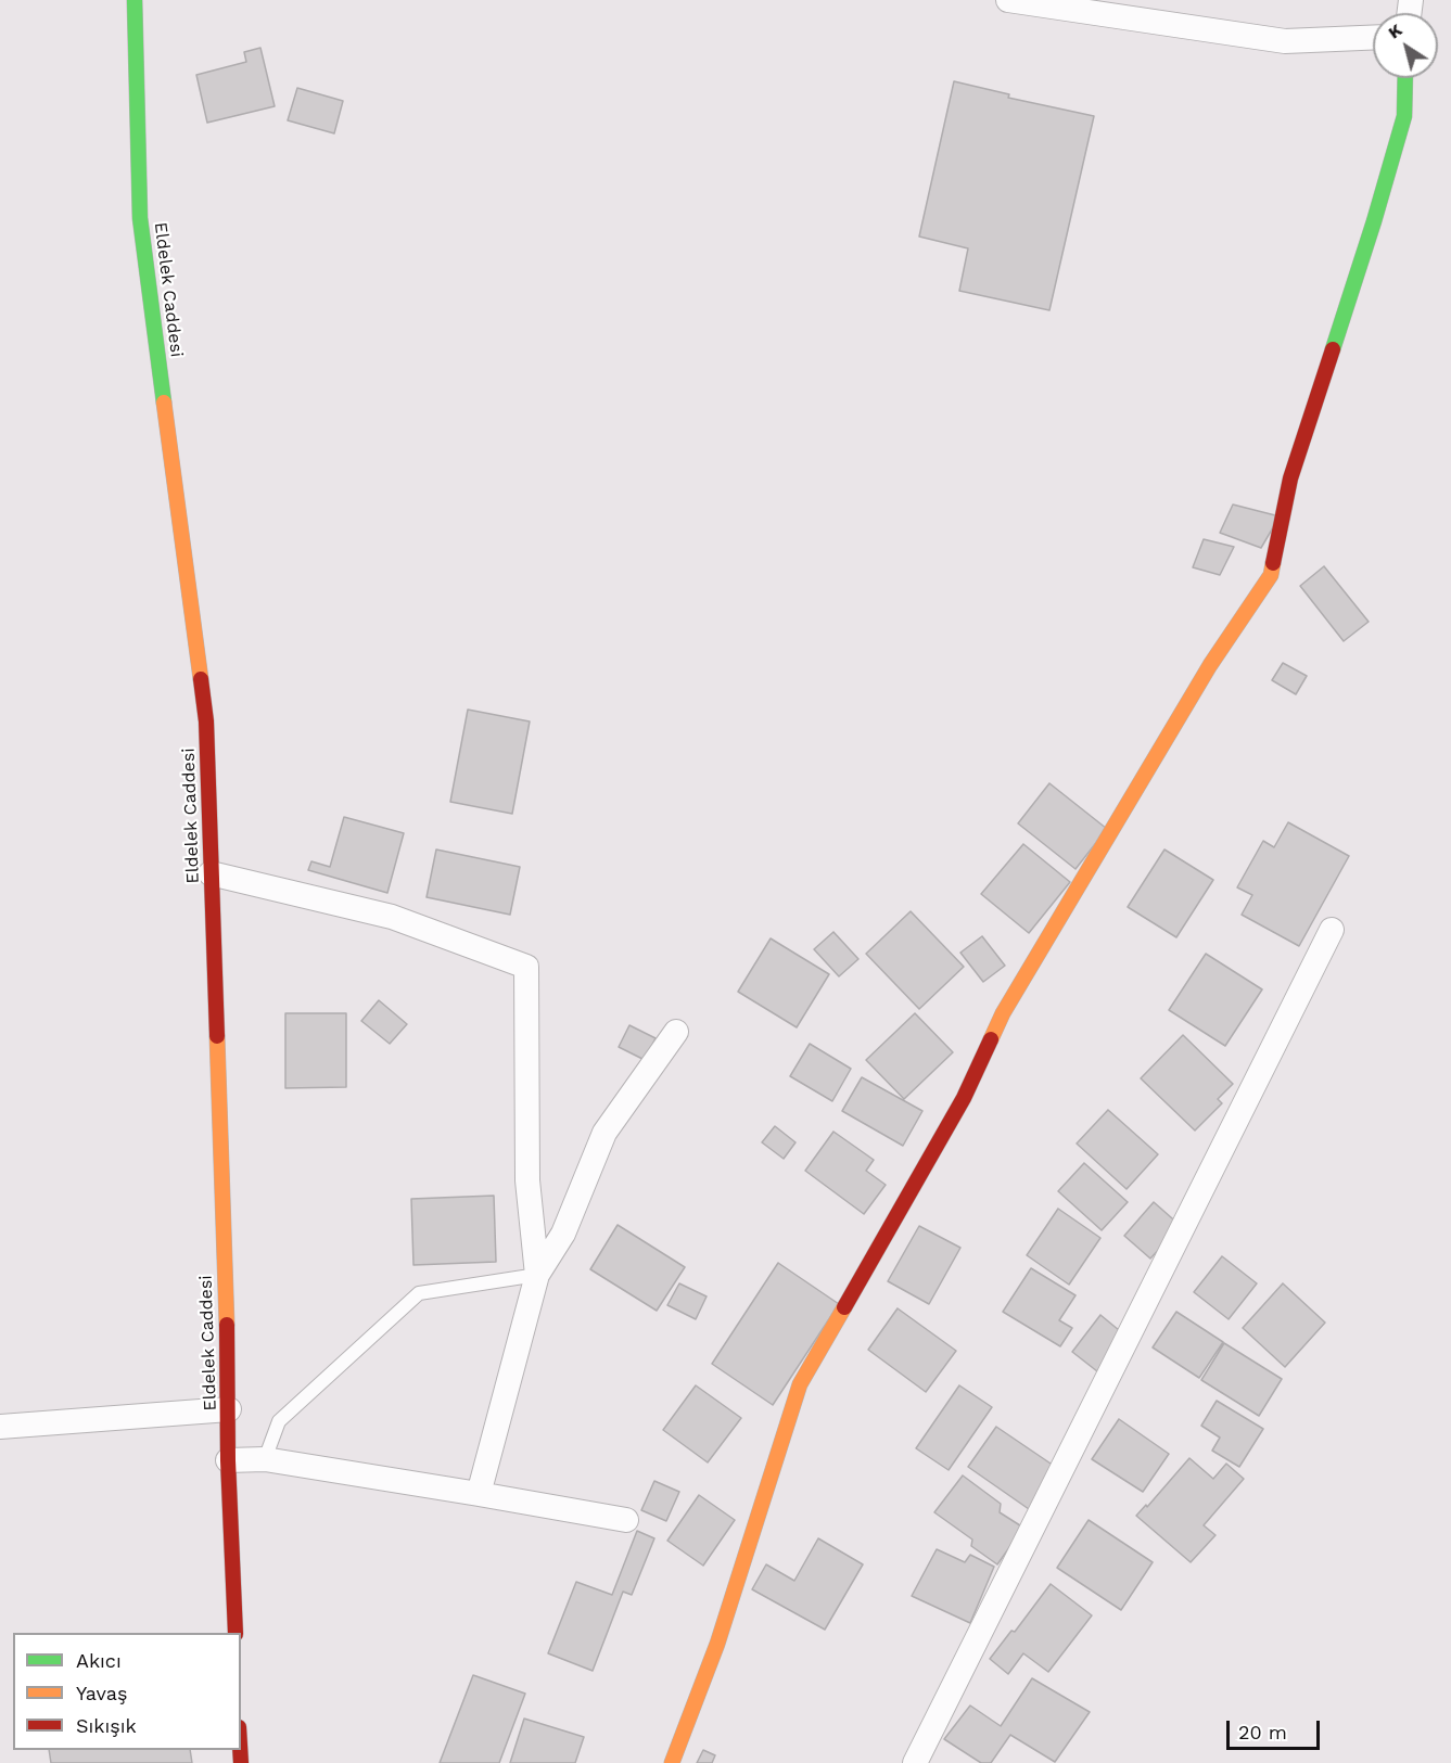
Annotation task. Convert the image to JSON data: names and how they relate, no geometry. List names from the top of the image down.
{
  "streets": {
    "street": ["Eldelek Caddesi"]
  },
  "legend": ["Akıcı", "Yavaş", "Sıkışık"],
  "scale_bar": "20 m",
  "north": "top left"
}
